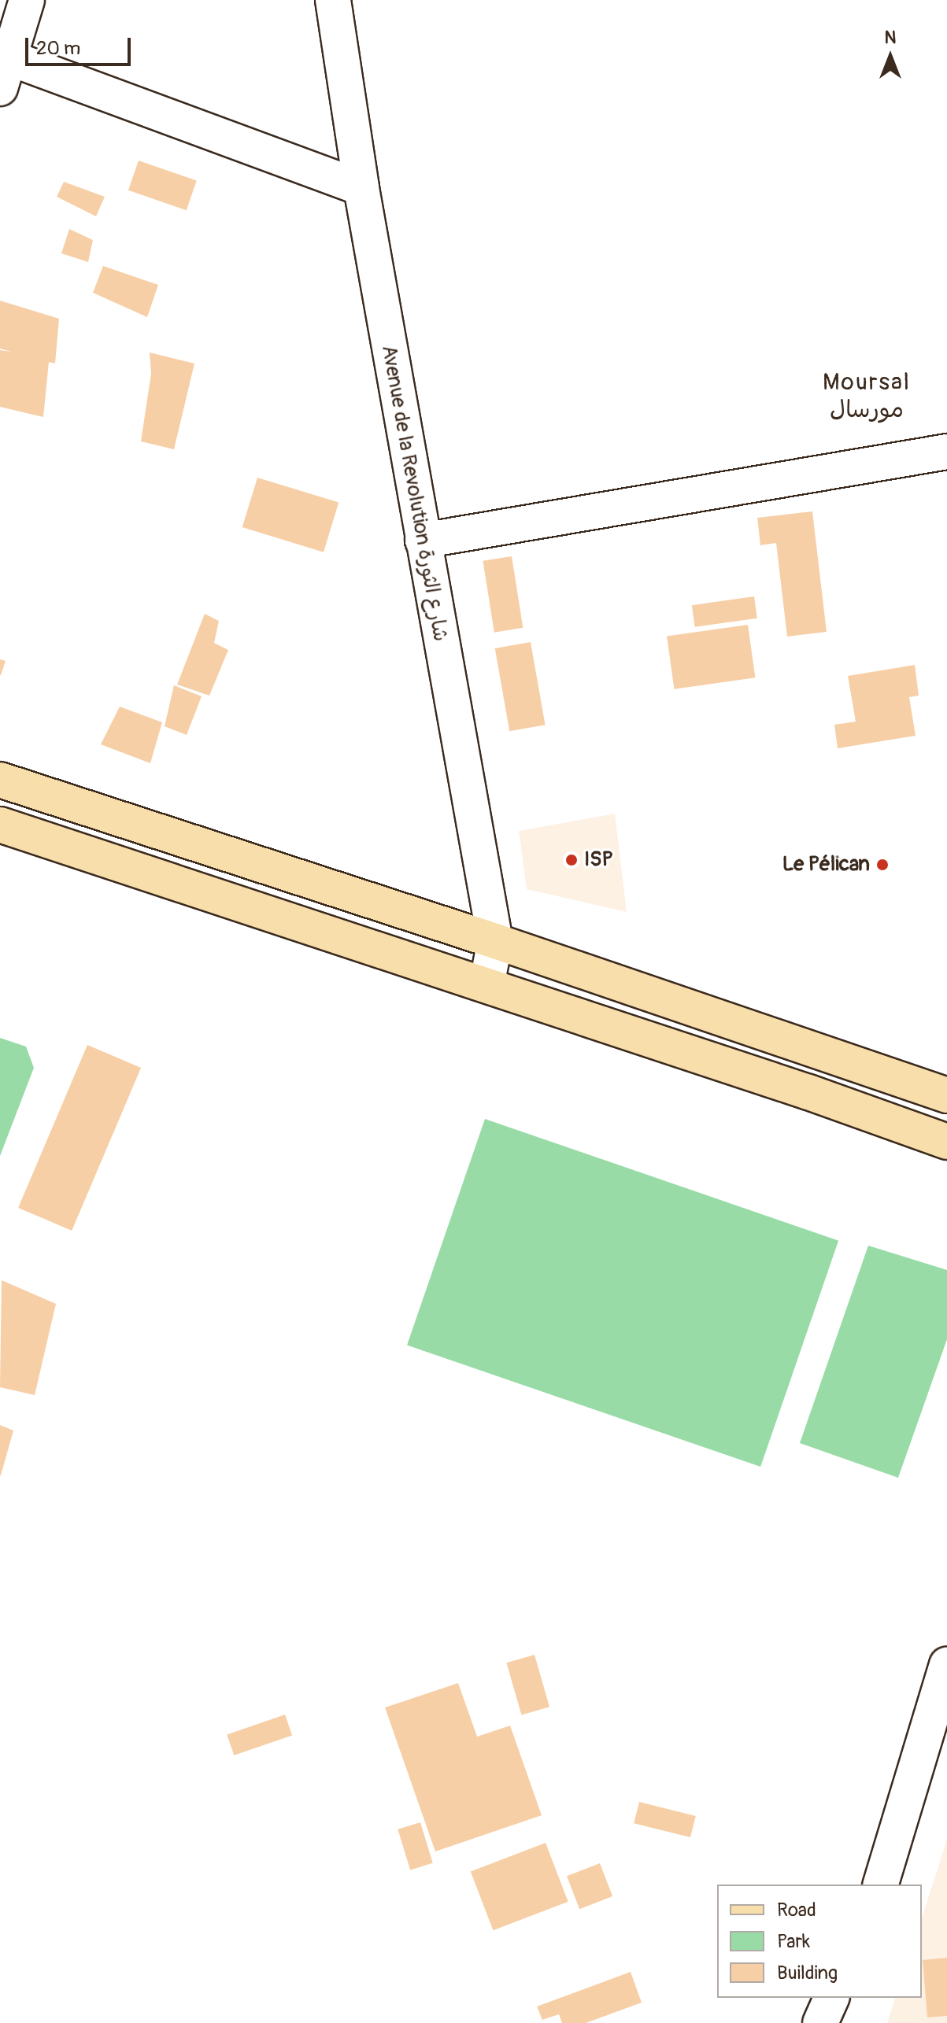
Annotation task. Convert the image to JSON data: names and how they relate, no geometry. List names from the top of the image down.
{
  "streets": {
    "street": ["Avenue de la Revolution شارع الثورة"]
  },
  "districts": ["Moursal مورسال"],
  "places": ["ISP", "Le Pélican"],
  "legend": ["Road", "Park", "Building"],
  "scale_bar": "20 m",
  "north": "top"
}
